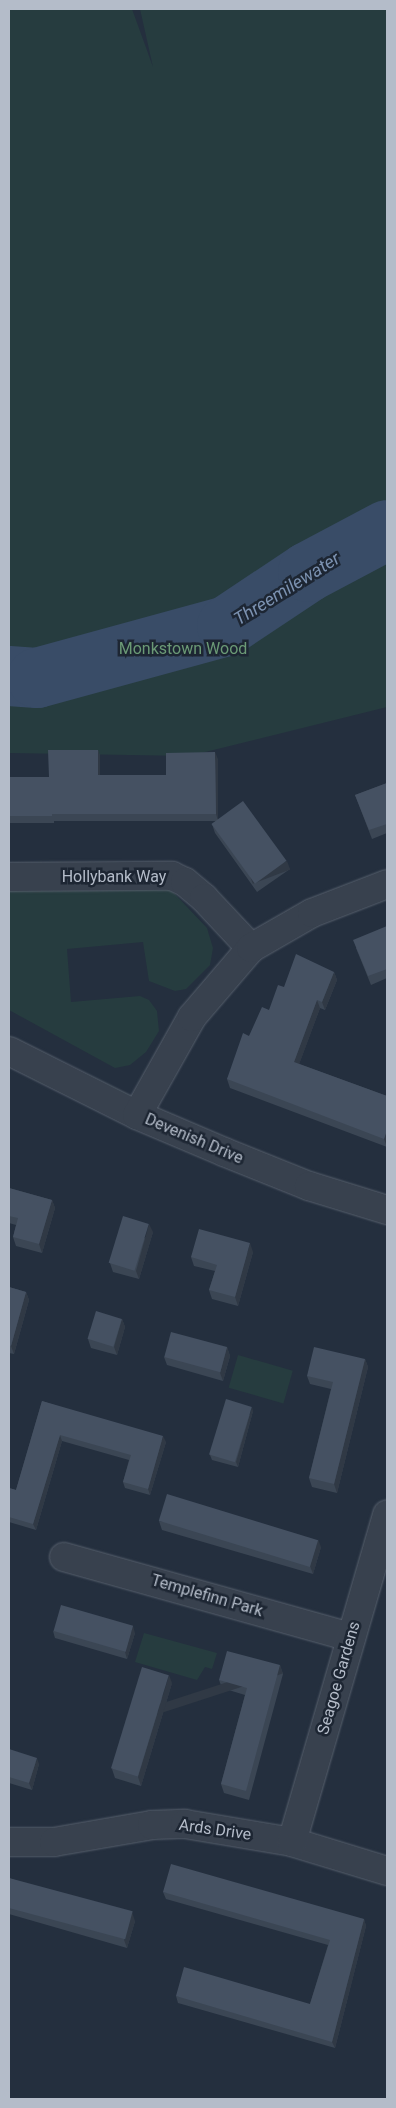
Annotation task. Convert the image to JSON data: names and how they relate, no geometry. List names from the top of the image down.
{
  "streets": {
    "street": [
      "Hollybank Way",
      "Devenish Drive",
      "Templefinn Park",
      "Seagoe Gardens",
      "Ards Drive"
    ]
  },
  "crossings": [
    ["Templefinn Park", "Seagoe Gardens"],
    ["Seagoe Gardens", "Ards Drive"]
  ],
  "water": ["Threemilewater"],
  "parks": ["Monkstown Wood"]
}
